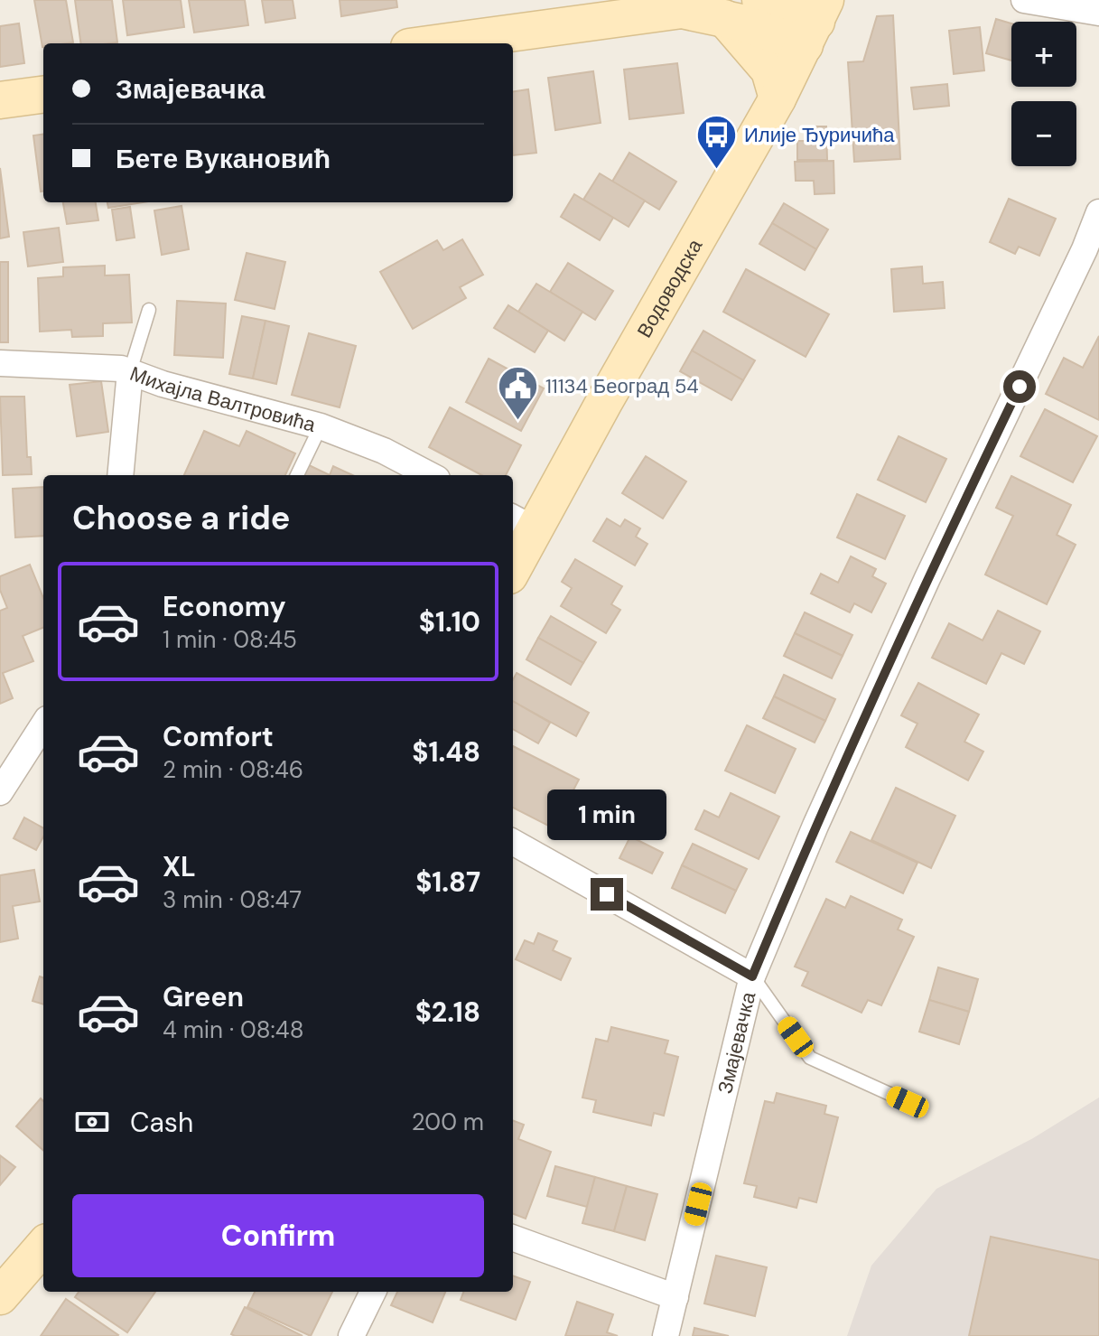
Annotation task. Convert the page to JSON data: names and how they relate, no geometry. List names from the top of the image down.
{
  "streets": {
    "street": ["Водоводска", "Михајла Валтровића", "Змајевачка"]
  },
  "places": {
    "bus stop": ["Илије Ђуричића"],
    "public building": ["11134 Београд 54"]
  },
  "page": {
    "map_buttons": ["+", "−"],
    "banner": ["Змајевачка", "Бете Вукановић"],
    "heading": "Choose a ride",
    "list": [
      {
        "name": "Economy",
        "note": "1 min · 08:45",
        "value": "$1.10"
      },
      {
        "name": "Comfort",
        "note": "2 min · 08:46",
        "value": "$1.48"
      },
      {
        "name": "XL",
        "note": "3 min · 08:47",
        "value": "$1.87"
      },
      {
        "name": "Green",
        "note": "4 min · 08:48",
        "value": "$2.18"
      }
    ],
    "bubble": "1 min",
    "pay": ["Cash", "200 m"],
    "buttons": "Confirm"
  }
}
